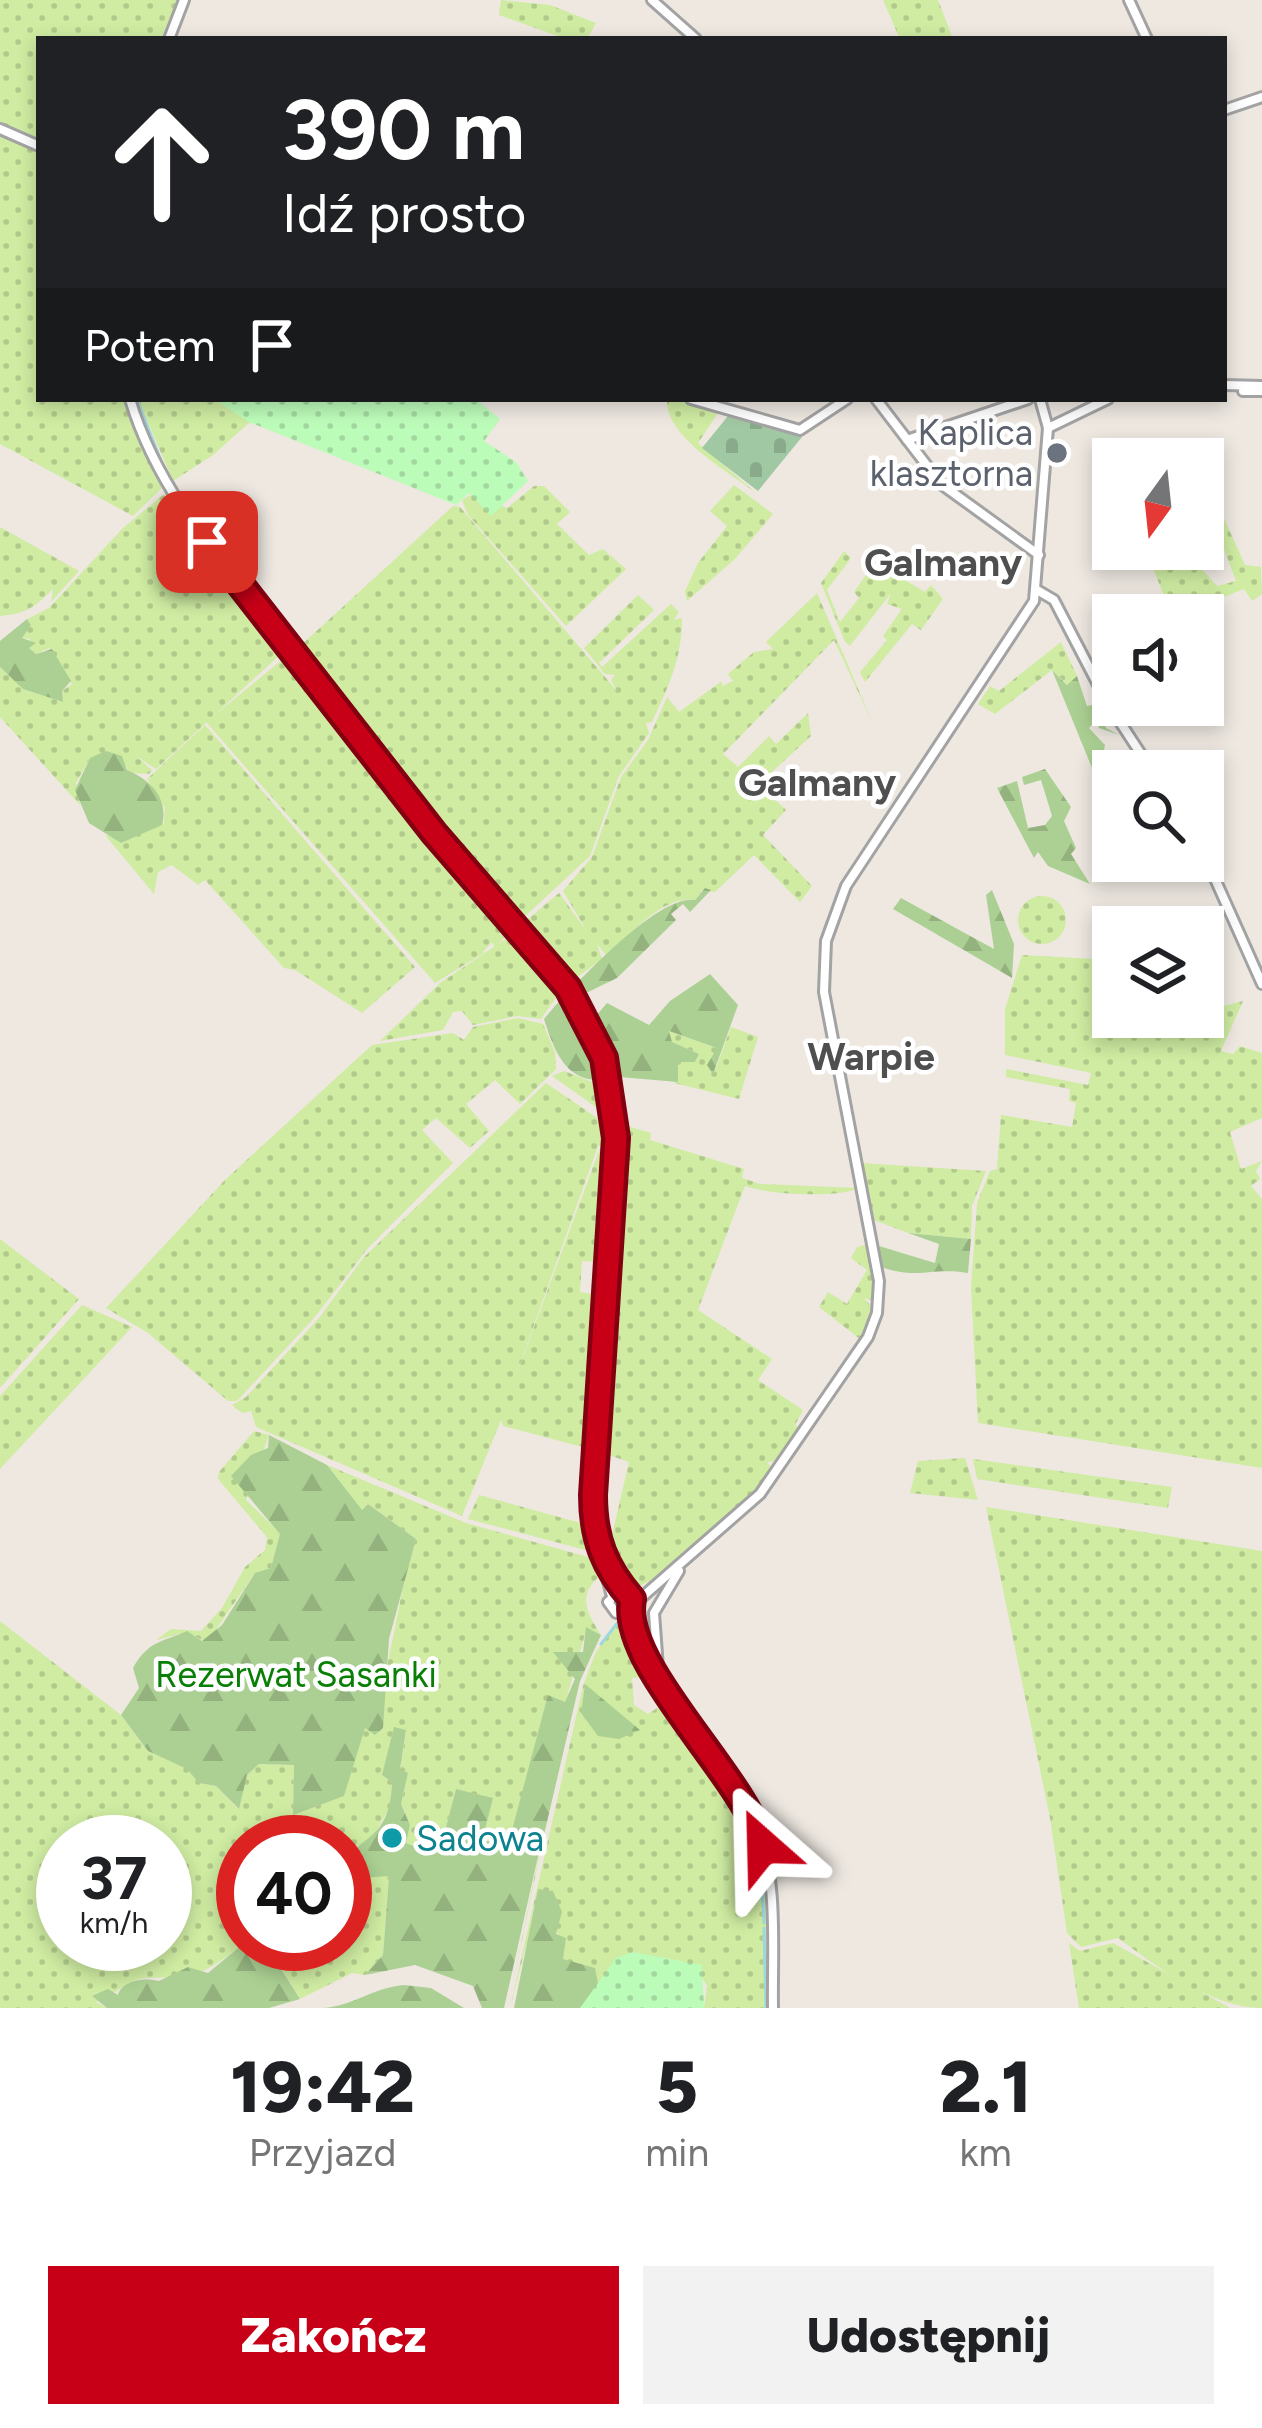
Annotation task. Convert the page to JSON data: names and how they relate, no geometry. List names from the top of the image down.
{
  "districts": ["Galmany", "Galmany", "Warpie"],
  "parks": ["Rezerwat Sasanki"],
  "places": ["Kaplica klasztorna", "Sadowa"],
  "north": "bottom",
  "page": {
    "turn": ["390 m", "Idź prosto"],
    "then": "Potem",
    "speed": "37 km/h",
    "limit": "40",
    "eta": [
      "19:42",
      "Przyjazd",
      "5",
      "min",
      "2.1",
      "km"
    ],
    "buttons": ["Zakończ", "Udostępnij"]
  }
}
